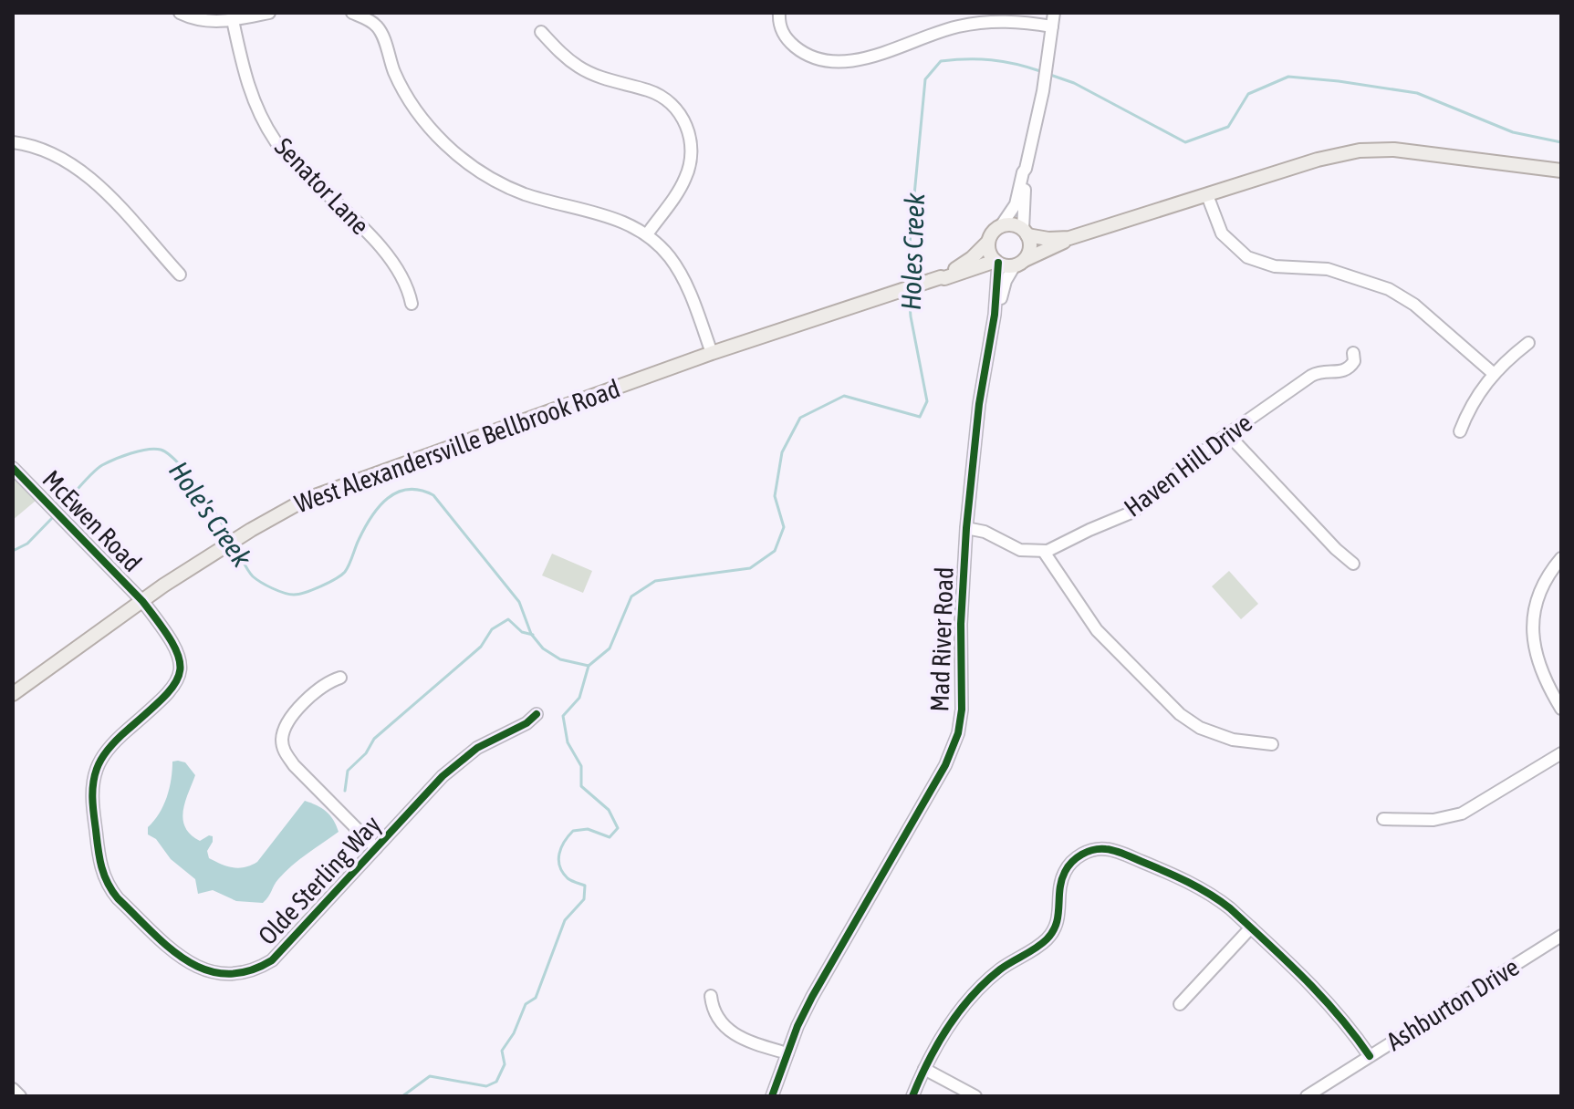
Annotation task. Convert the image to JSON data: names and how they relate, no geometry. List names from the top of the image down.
{
  "streets": {
    "main road": ["West Alexandersville Bellbrook Road"],
    "street": [
      "Senator Lane",
      "Haven Hill Drive",
      "McEwen Road",
      "Mad River Road",
      "Olde Sterling Way",
      "Ashburton Drive"
    ]
  },
  "crossings": [
    ["West Alexandersville Bellbrook Road", "McEwen Road"],
    ["West Alexandersville Bellbrook Road", "Mad River Road"],
    ["West Alexandersville Bellbrook Road", "Olde Sterling Way"],
    ["McEwen Road", "Olde Sterling Way"]
  ],
  "water": ["Holes Creek", "Hole's Creek"]
}
